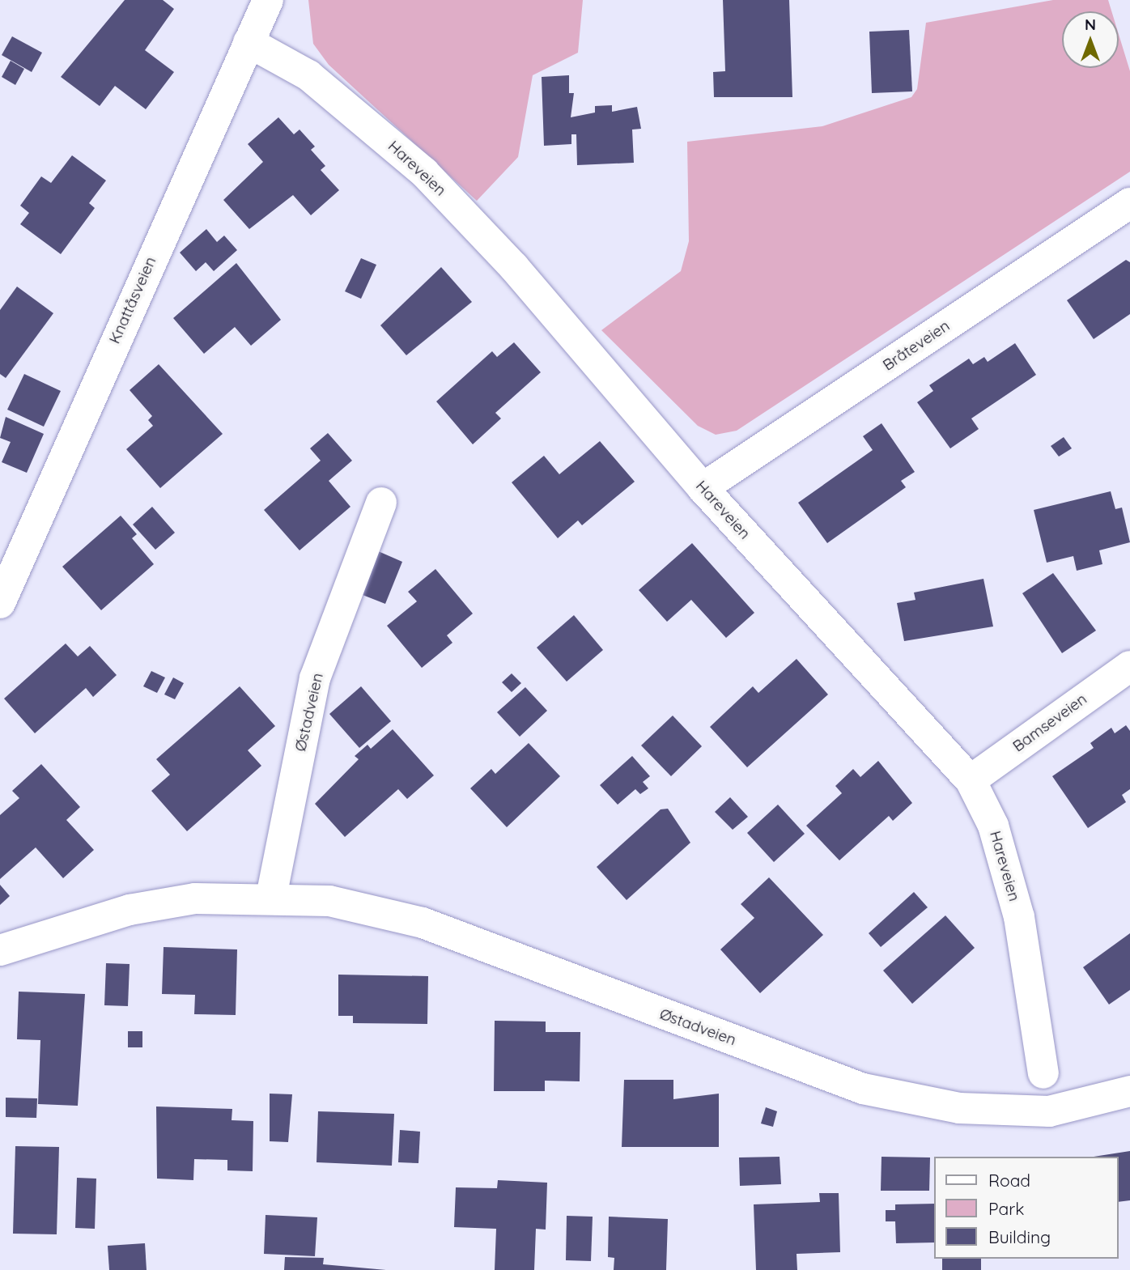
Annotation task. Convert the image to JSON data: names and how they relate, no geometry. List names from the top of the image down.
{
  "streets": {
    "street": [
      "Hareveien",
      "Knattåsveien",
      "Bråteveien",
      "Østadveien",
      "Bamseveien"
    ]
  },
  "crossings": [
    ["Hareveien", "Knattåsveien"],
    ["Hareveien", "Bråteveien"],
    ["Hareveien", "Bamseveien"]
  ],
  "legend": ["Road", "Park", "Building"],
  "north": "top"
}
